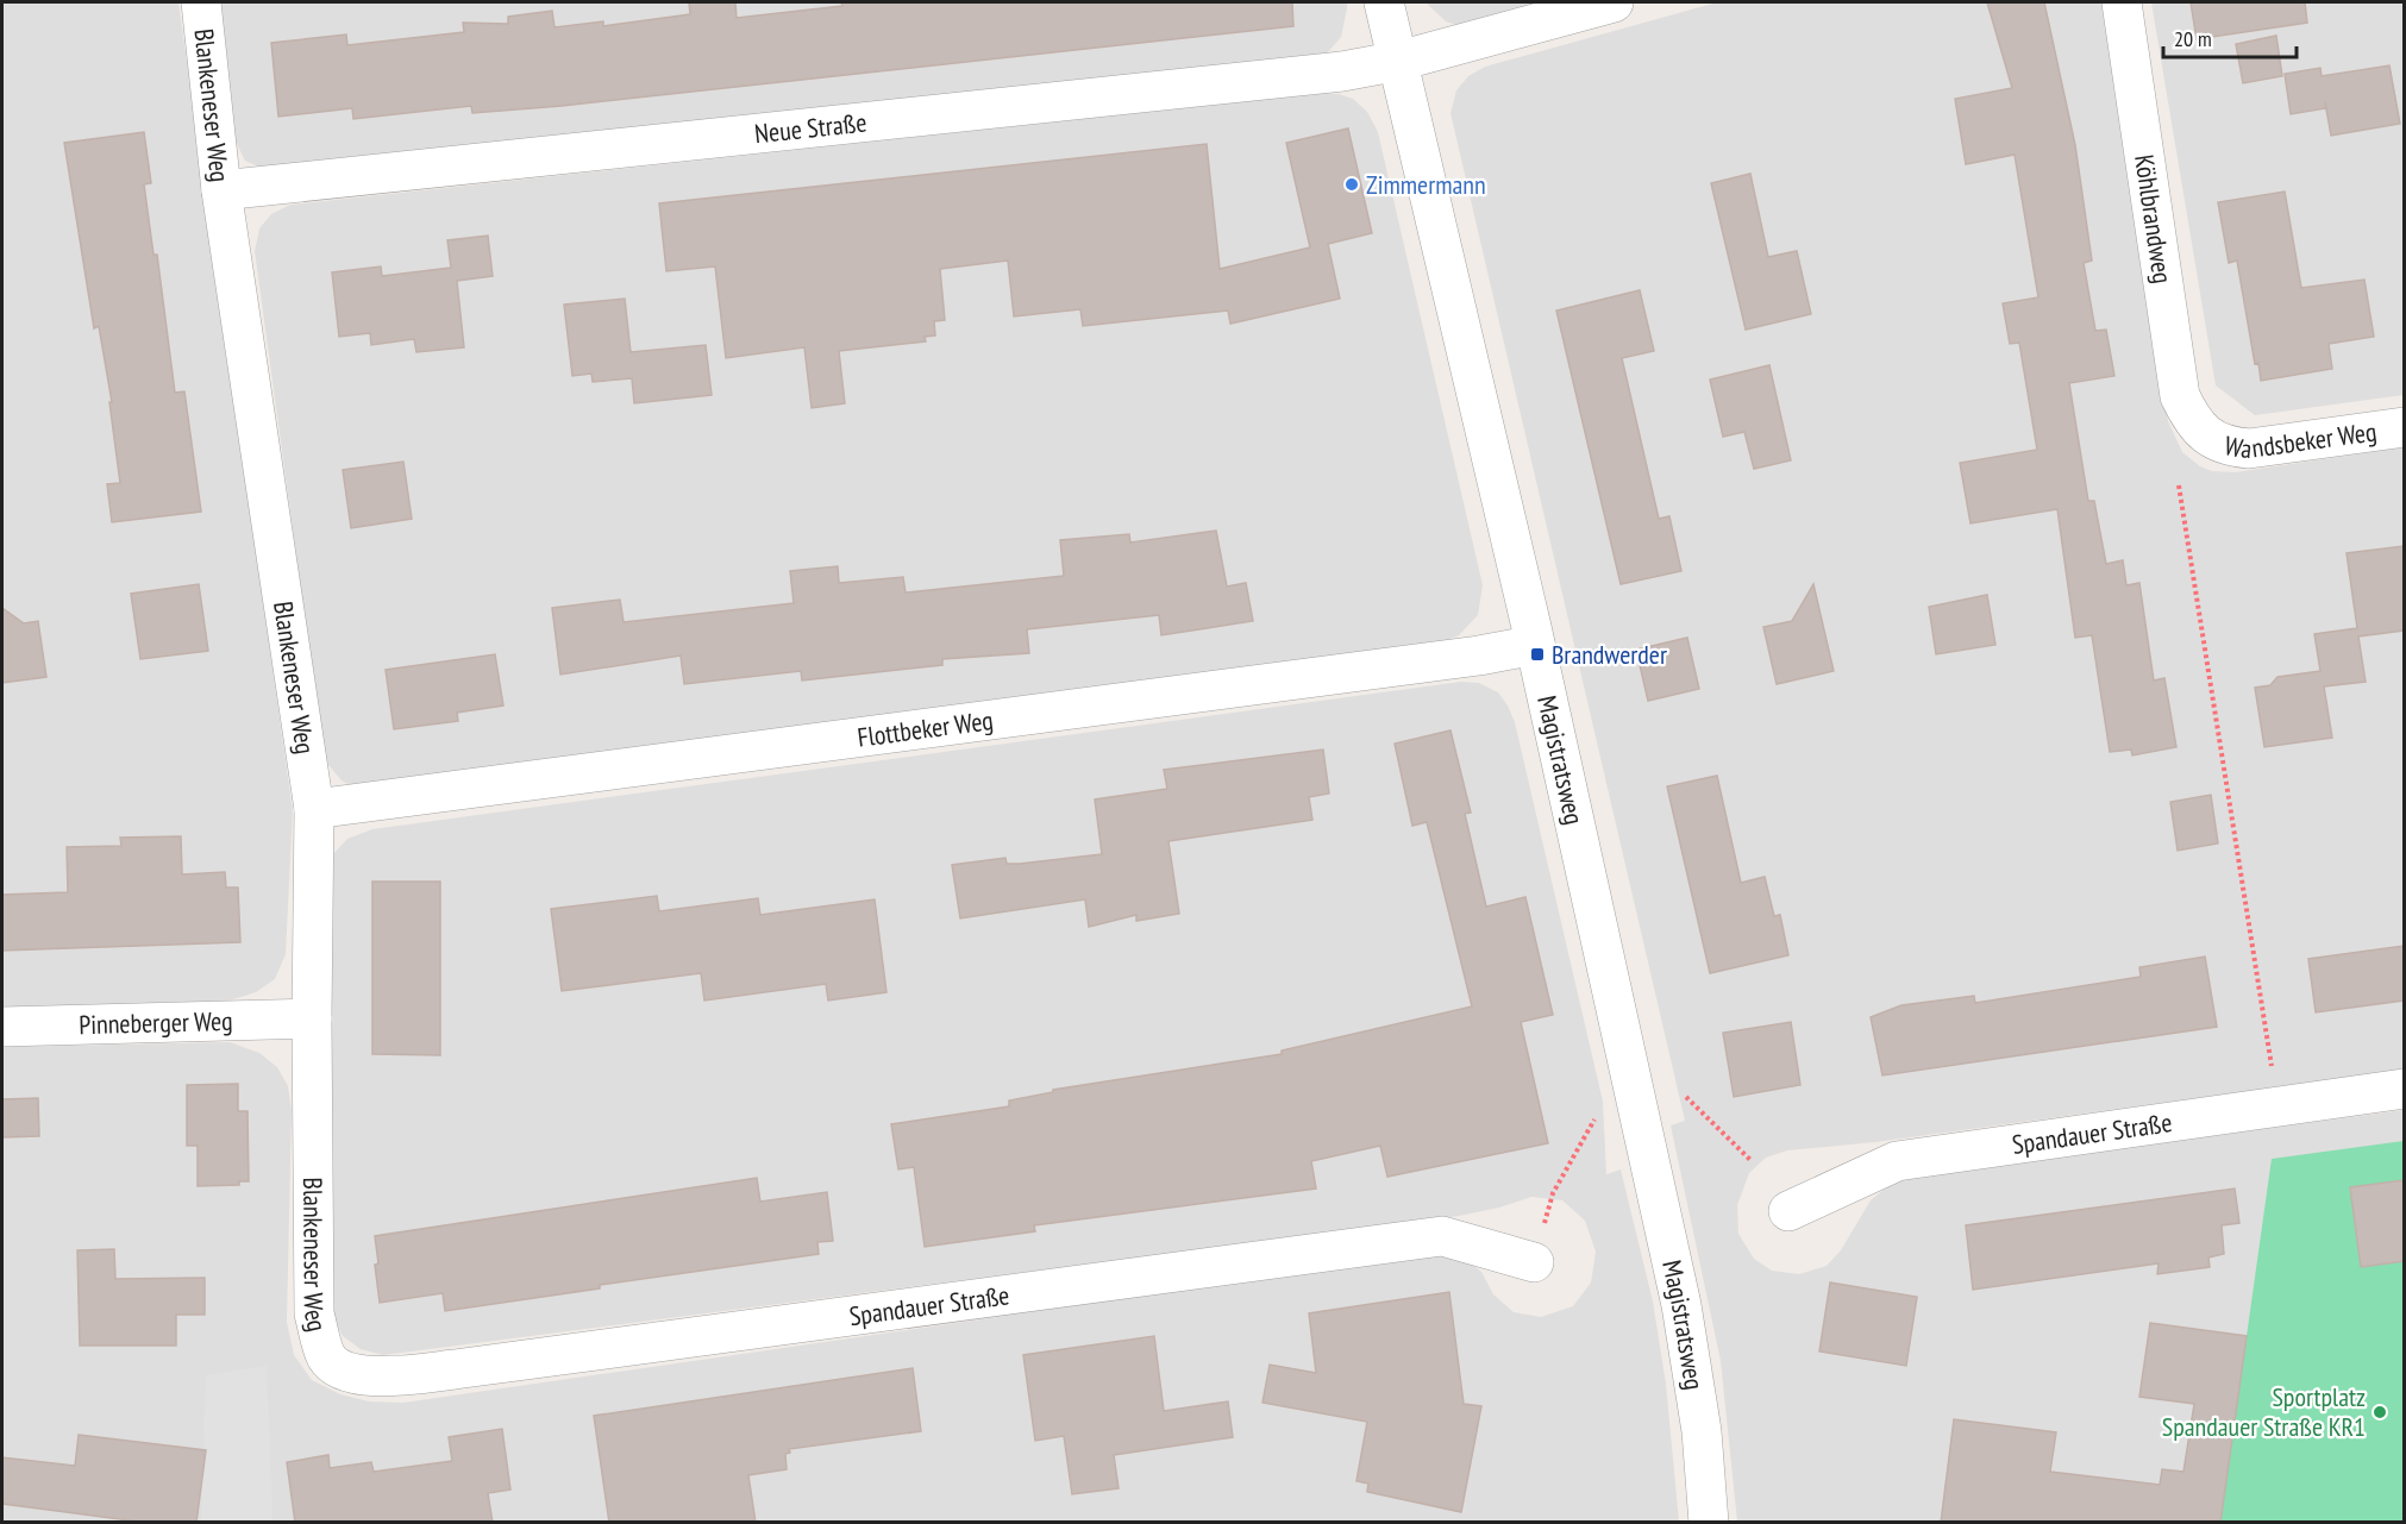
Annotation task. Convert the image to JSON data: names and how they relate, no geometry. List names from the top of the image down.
{
  "streets": {
    "street": [
      "Blankeneser Weg",
      "Neue Straße",
      "Köhlbrandweg",
      "Wandsbeker Weg",
      "Flottbeker Weg",
      "Magistratsweg",
      "Pinneberger Weg",
      "Spandauer Straße"
    ]
  },
  "crossings": [
    ["Blankeneser Weg", "Neue Straße"],
    ["Blankeneser Weg", "Flottbeker Weg"],
    ["Blankeneser Weg", "Pinneberger Weg"],
    ["Blankeneser Weg", "Spandauer Straße"],
    ["Neue Straße", "Magistratsweg"],
    ["Köhlbrandweg", "Wandsbeker Weg"],
    ["Flottbeker Weg", "Magistratsweg"]
  ],
  "places": {
    "other": ["Zimmermann", "Sportplatz Spandauer Straße KR1"],
    "transit": ["Brandwerder"]
  },
  "scale_bar": "20 m"
}
